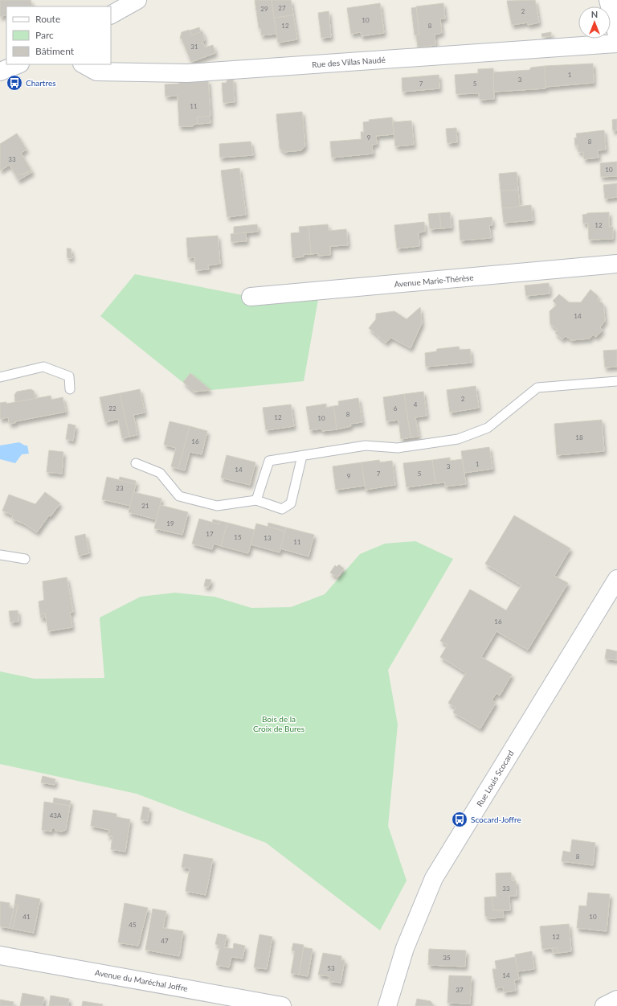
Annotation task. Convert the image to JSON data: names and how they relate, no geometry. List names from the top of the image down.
{
  "streets": {
    "street": [
      "Rue des Villas Naudé",
      "Avenue Marie-Thérèse",
      "Rue Louis Scocard",
      "Avenue du Maréchal Joffre"
    ]
  },
  "parks": ["Bois de la Croix de Bures"],
  "places": {
    "bus stop": ["Chartres", "Scocard-Joffre"]
  },
  "house_numbers": [
    "27",
    "29",
    "2",
    "10",
    "12",
    "8",
    "31",
    "1",
    "3",
    "7",
    "5",
    "11",
    "9",
    "8",
    "33",
    "10",
    "12",
    "14",
    "2",
    "4",
    "22",
    "6",
    "8",
    "12",
    "10",
    "18",
    "16",
    "1",
    "3",
    "14",
    "7",
    "5",
    "9",
    "23",
    "21",
    "19",
    "17",
    "15",
    "13",
    "11",
    "16",
    "43A",
    "8",
    "33",
    "41",
    "10",
    "45",
    "12",
    "47",
    "35",
    "53",
    "14",
    "37"
  ],
  "legend": ["Route", "Parc", "Bâtiment"],
  "north": "top"
}
